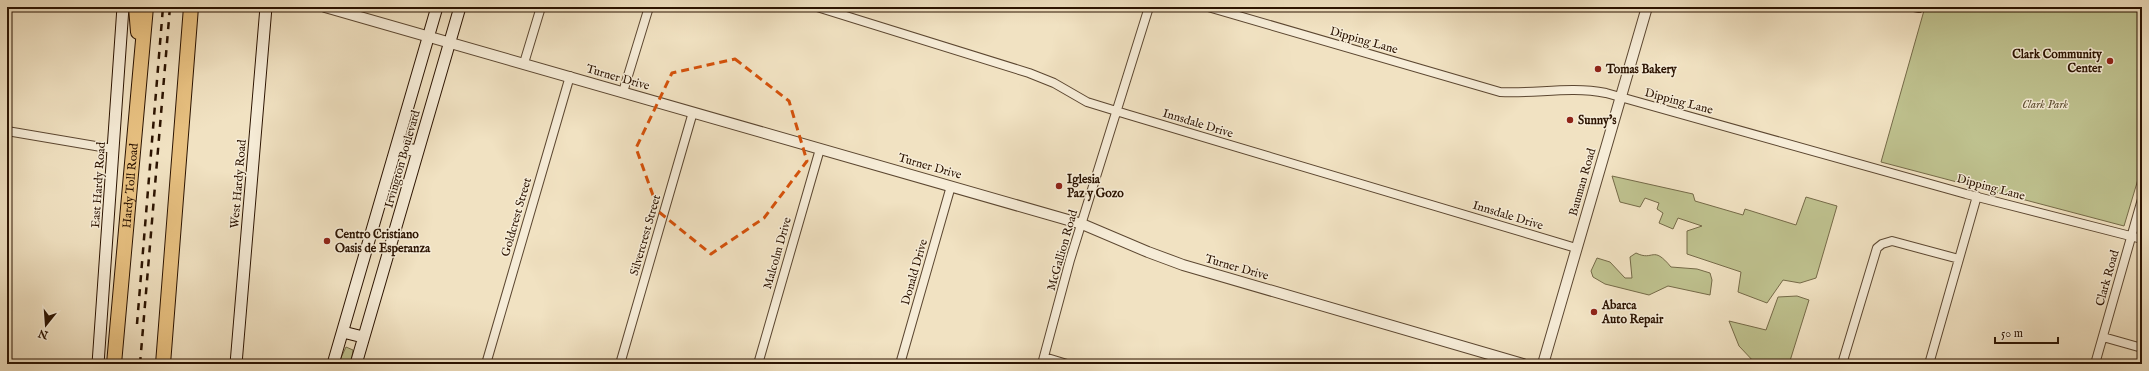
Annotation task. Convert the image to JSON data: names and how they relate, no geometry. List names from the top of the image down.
{
  "streets": {
    "highway": ["Hardy Toll Road"],
    "main road": ["Irvington Boulevard", "West Hardy Road", "East Hardy Road"],
    "street": [
      "Dipping Lane",
      "Turner Drive",
      "Innsdale Drive",
      "Bauman Road",
      "Goldcrest Street",
      "Silvercrest Street",
      "McGallion Road",
      "Malcolm Drive",
      "Donald Drive",
      "Clark Road"
    ]
  },
  "crossings": [
    ["Dipping Lane", "Bauman Road"],
    ["Dipping Lane", "Clark Road"],
    ["Turner Drive", "Irvington Boulevard"],
    ["Turner Drive", "Goldcrest Street"],
    ["Turner Drive", "Silvercrest Street"],
    ["Turner Drive", "McGallion Road"],
    ["Turner Drive", "Malcolm Drive"],
    ["Turner Drive", "Donald Drive"],
    ["Innsdale Drive", "Bauman Road"],
    ["Innsdale Drive", "McGallion Road"]
  ],
  "parks": ["Clark Park"],
  "places": [
    "Clark Community Center",
    "Tomas Bakery",
    "Sunny's",
    "Iglesia Paz y Gozo",
    "Centro Cristiano Oasis de Esperanza",
    "Abarca Auto Repair"
  ],
  "scale_bar": "50 m",
  "north": "bottom"
}
